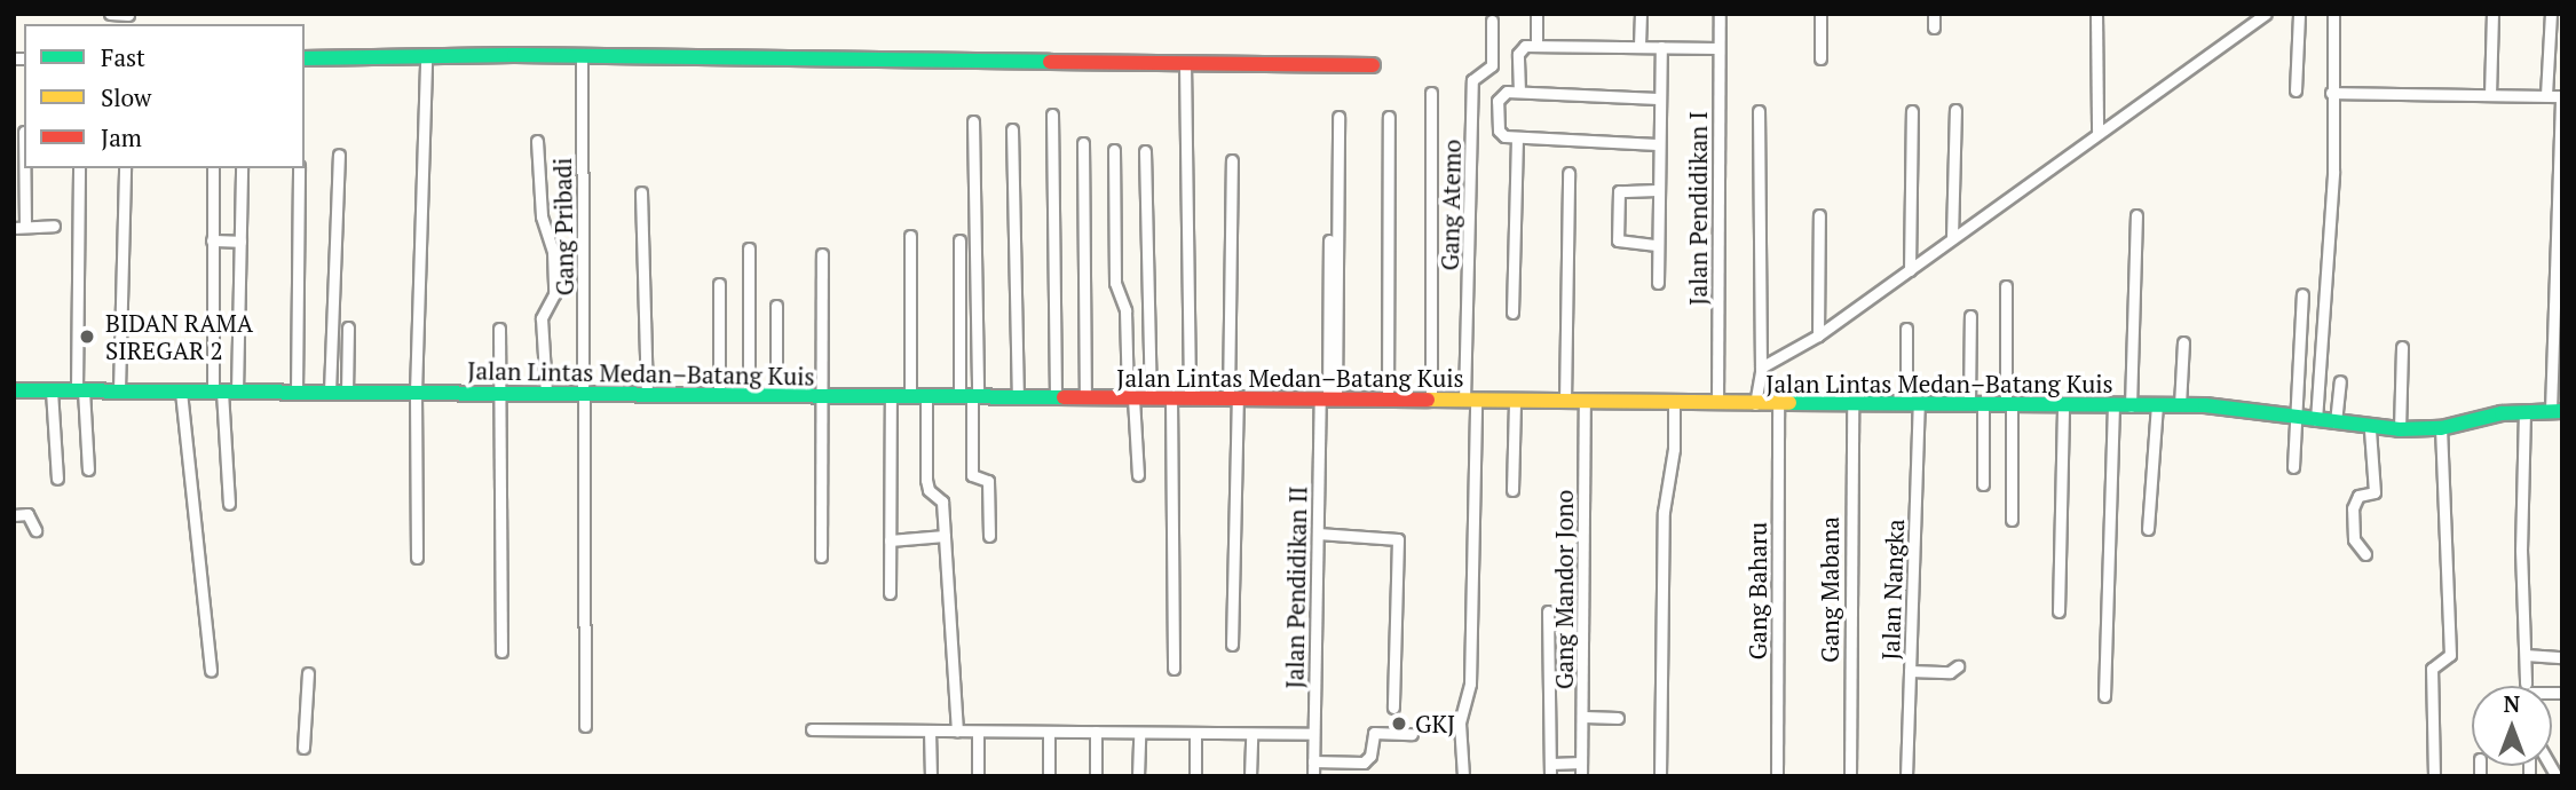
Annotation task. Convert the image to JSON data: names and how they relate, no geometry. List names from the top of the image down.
{
  "streets": {
    "main road": ["Jalan Lintas Medan–Batang Kuis"],
    "street": [
      "Gang Atemo",
      "Jalan Pendidikan I",
      "Gang Pribadi",
      "Jalan Pendidikan II",
      "Gang Mandor Jono",
      "Gang Mabana",
      "Jalan Nangka",
      "Gang Baharu"
    ]
  },
  "crossings": [
    ["Gang Atemo", "Jalan Lintas Medan–Batang Kuis"],
    ["Jalan Pendidikan I", "Jalan Lintas Medan–Batang Kuis"],
    ["Gang Pribadi", "Jalan Lintas Medan–Batang Kuis"],
    ["Jalan Lintas Medan–Batang Kuis", "Jalan Pendidikan II"],
    ["Jalan Lintas Medan–Batang Kuis", "Gang Mandor Jono"],
    ["Jalan Lintas Medan–Batang Kuis", "Gang Mabana"],
    ["Jalan Lintas Medan–Batang Kuis", "Jalan Nangka"],
    ["Jalan Lintas Medan–Batang Kuis", "Gang Baharu"]
  ],
  "places": ["BIDAN RAMA SIREGAR 2", "GKJ"],
  "legend": ["Fast", "Slow", "Jam"],
  "north": "top"
}
